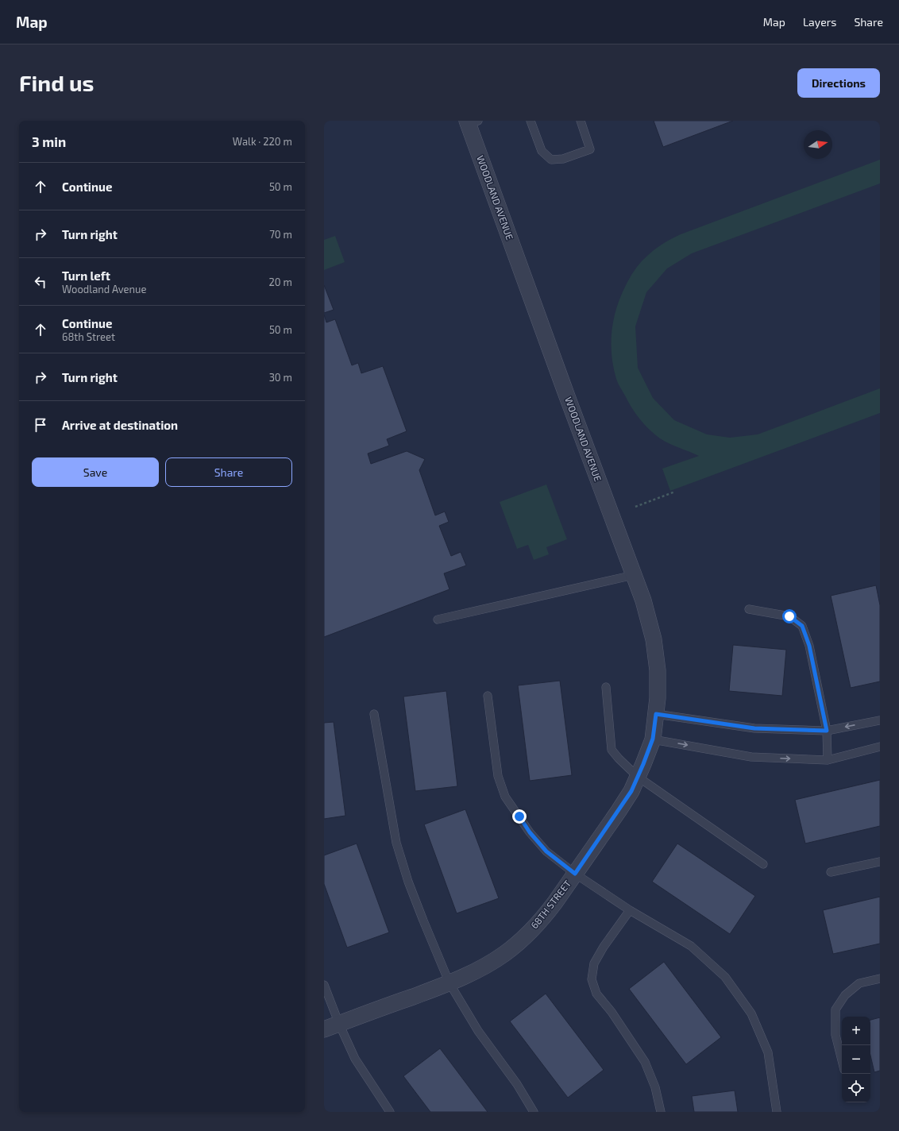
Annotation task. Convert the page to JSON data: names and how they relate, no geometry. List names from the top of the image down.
{
  "streets": {
    "street": ["WOODLAND AVENUE", "68TH STREET"]
  },
  "crossings": [
    ["WOODLAND AVENUE", "68TH STREET"]
  ],
  "north": "right",
  "page": {
    "header": "Map",
    "nav": ["Map", "Layers", "Share"],
    "buttons": [
      "Directions",
      ["Save", "Share"]
    ],
    "title": "Find us",
    "heading": ["3 min", "Walk · 220 m"],
    "list": [
      ["Continue", "50 m"],
      ["Turn right", "70 m"],
      ["Turn left", "Woodland Avenue", "20 m"],
      ["Continue", "68th Street", "50 m"],
      ["Turn right", "30 m"],
      "Arrive at destination"
    ],
    "map_buttons": ["+", "−"]
  }
}
